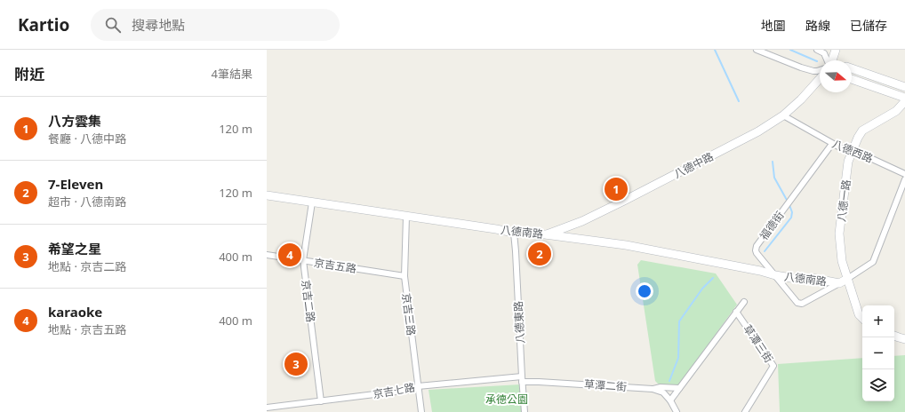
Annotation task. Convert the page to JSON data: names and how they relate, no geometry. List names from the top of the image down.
{
  "streets": {
    "street": [
      "八德西路",
      "八德中路",
      "八德一路",
      "福德街",
      "八德南路",
      "京吉五路",
      "京吉二路",
      "京吉三路",
      "八德東路",
      "草潭三街",
      "草潭二街",
      "京吉七路"
    ]
  },
  "crossings": [
    ["八德西路", "八德中路"],
    ["八德西路", "八德一路"],
    ["八德西路", "福德街"],
    ["八德中路", "八德南路"],
    ["八德一路", "福德街"],
    ["福德街", "八德南路"],
    ["八德南路", "京吉二路"],
    ["八德南路", "京吉三路"],
    ["八德南路", "八德東路"],
    ["京吉五路", "京吉二路"],
    ["京吉五路", "京吉三路"],
    ["京吉二路", "京吉七路"],
    ["京吉三路", "京吉七路"],
    ["八德東路", "草潭二街"],
    ["八德東路", "京吉七路"],
    ["草潭二街", "京吉七路"]
  ],
  "parks": ["承德公園"],
  "north": "right",
  "page": {
    "header": "Kartio",
    "search": "搜尋地點",
    "nav": ["地圖", "路線", "已儲存"],
    "heading": ["附近", "4筆結果"],
    "list": [
      {
        "mark": "1",
        "name": "八方雲集",
        "note": "餐廳 · 八德中路",
        "value": "120 m"
      },
      {
        "mark": "2",
        "name": "7-Eleven",
        "note": "超市 · 八德南路",
        "value": "120 m"
      },
      {
        "mark": "3",
        "name": "希望之星",
        "note": "地點 · 京吉二路",
        "value": "400 m"
      },
      {
        "mark": "4",
        "name": "karaoke",
        "note": "地點 · 京吉五路",
        "value": "400 m"
      }
    ],
    "pins": [
      "1",
      "2",
      "4",
      "3"
    ],
    "map_buttons": ["+", "−"]
  }
}
